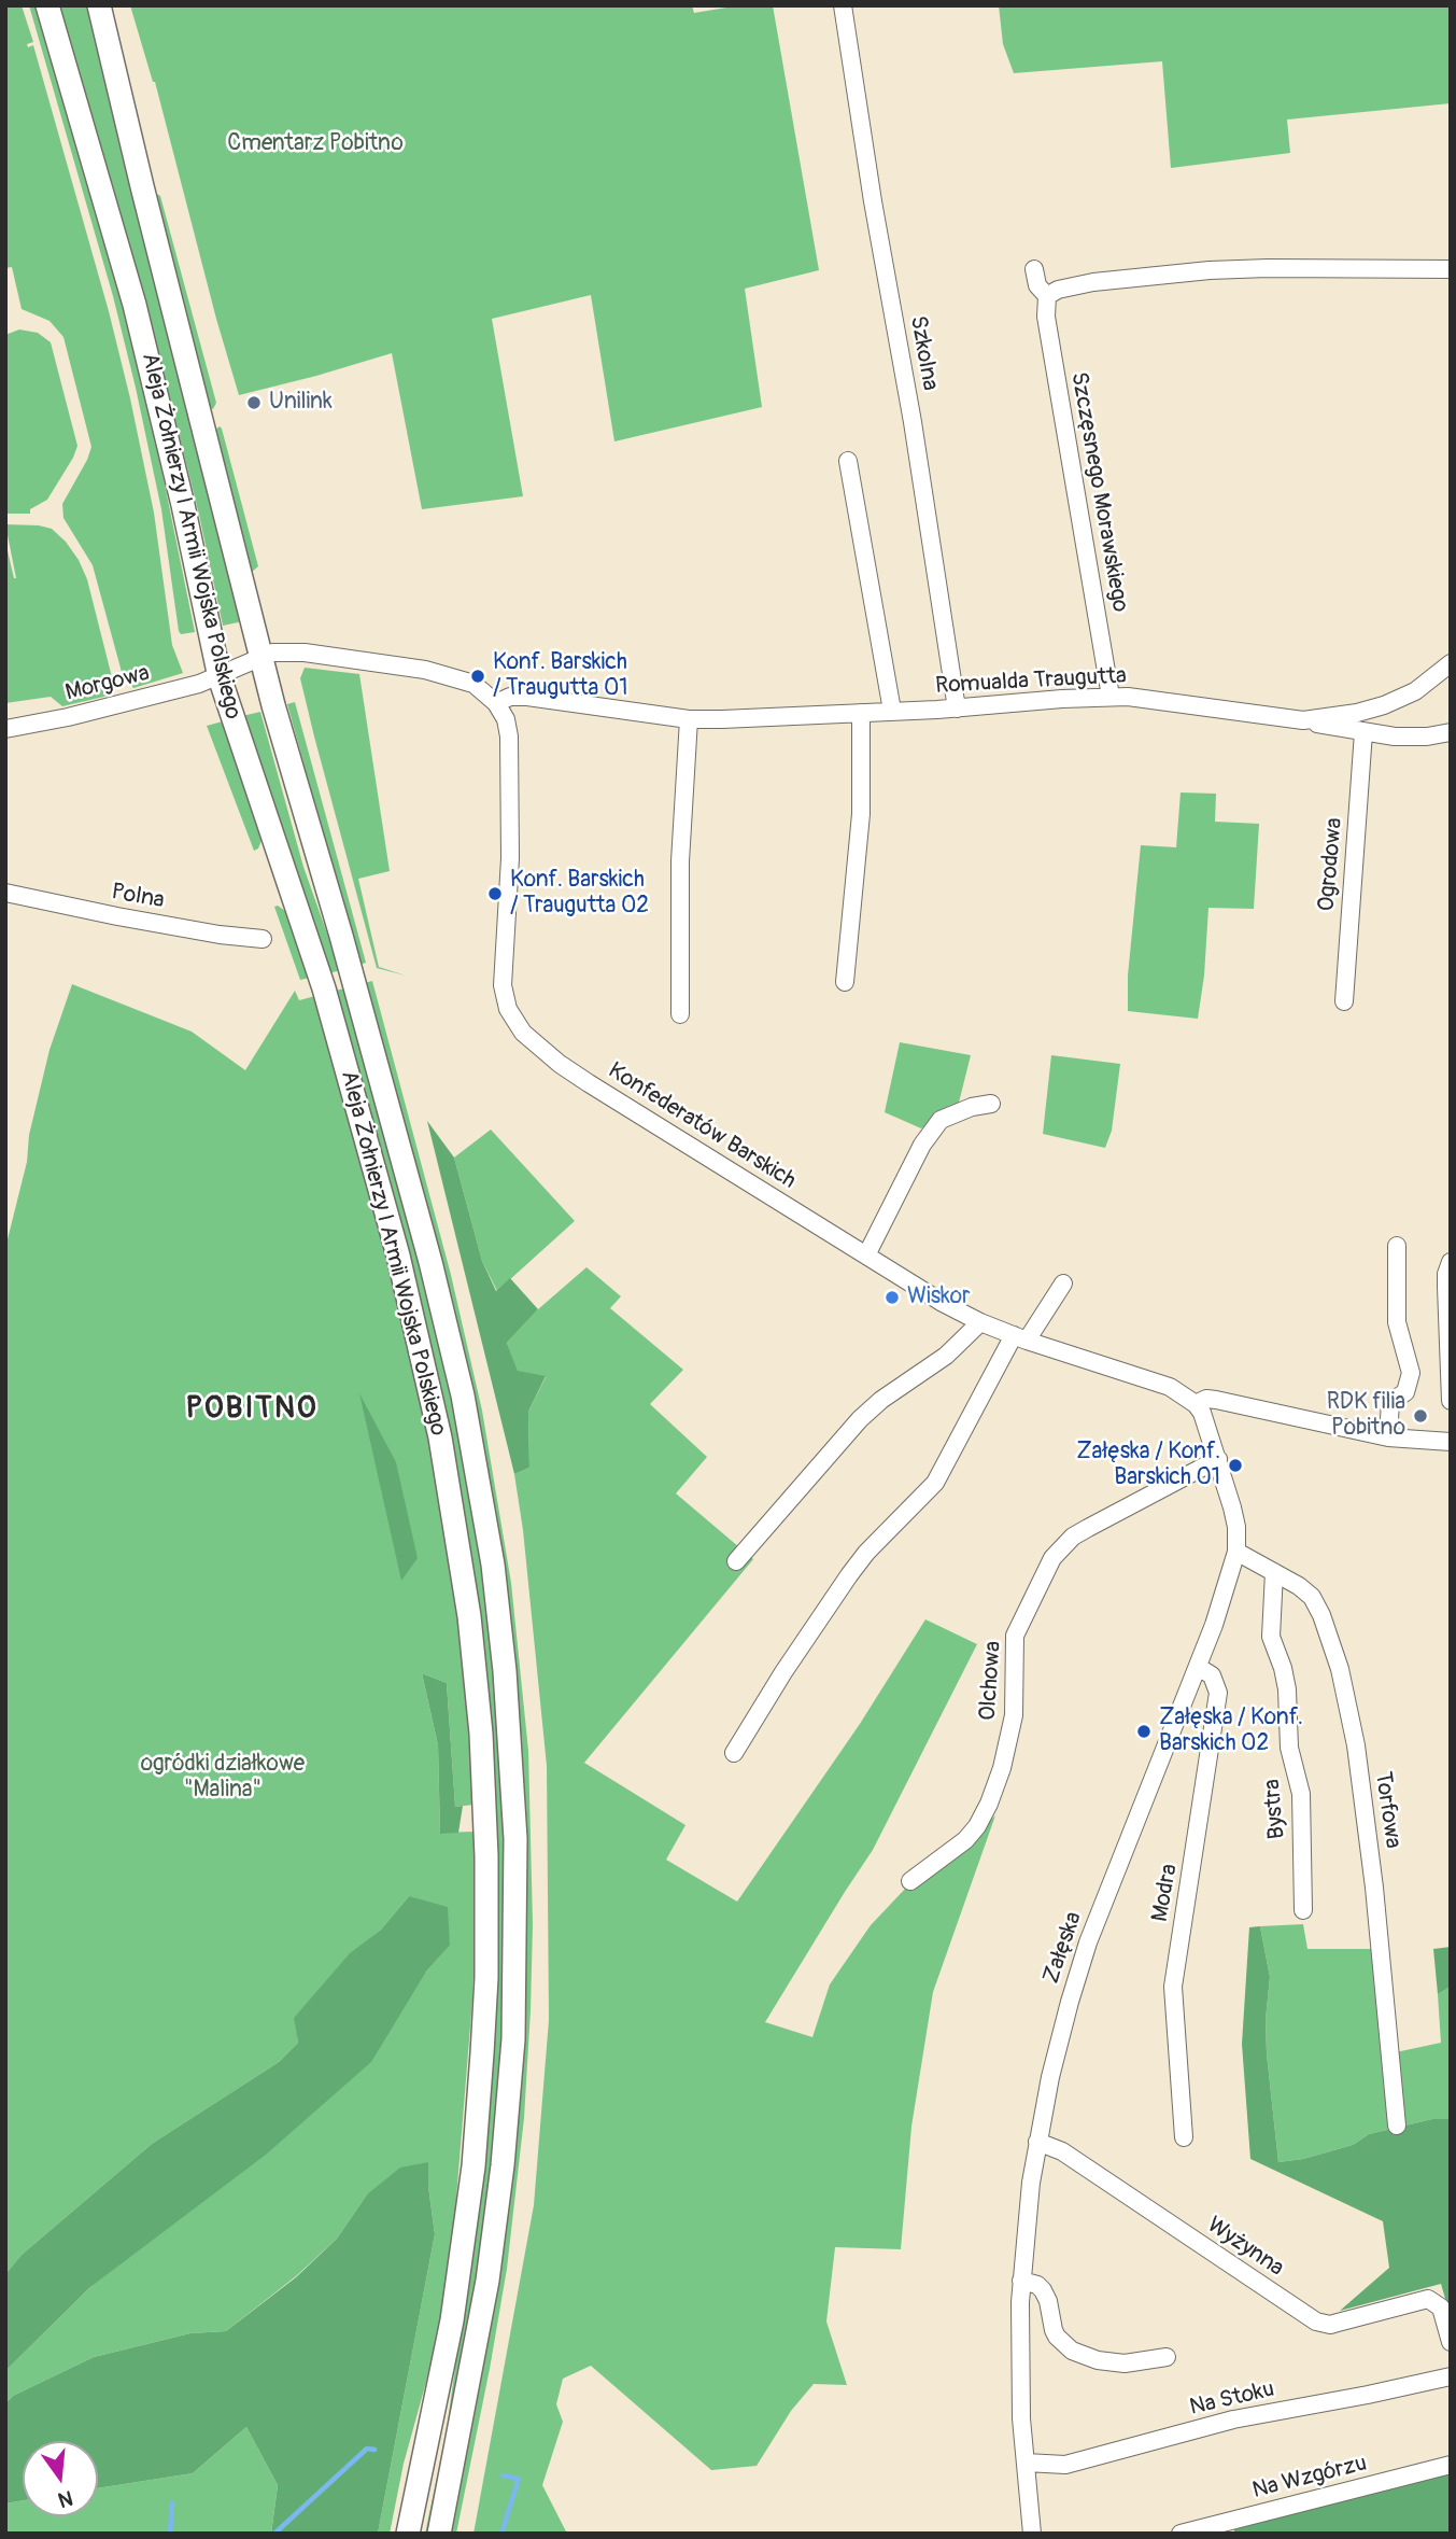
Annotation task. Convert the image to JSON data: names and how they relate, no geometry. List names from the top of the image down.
{
  "streets": {
    "main road": ["Aleja Żołnierzy I Armii Wojska Polskiego"],
    "street": [
      "Szkolna",
      "Szczęsnego Morawskiego",
      "Romualda Traugutta",
      "Morgowa",
      "Ogrodowa",
      "Polna",
      "Konfederatów Barskich",
      "Olchowa",
      "Bystra",
      "Torfowa",
      "Modra",
      "Załęska",
      "Wyżynna",
      "Na Stoku",
      "Na Wzgórzu"
    ]
  },
  "crossings": [
    ["Szkolna", "Romualda Traugutta"],
    ["Szczęsnego Morawskiego", "Romualda Traugutta"],
    ["Aleja Żołnierzy I Armii Wojska Polskiego", "Morgowa"],
    ["Romualda Traugutta", "Konfederatów Barskich"],
    ["Konfederatów Barskich", "Załęska"],
    ["Olchowa", "Załęska"],
    ["Bystra", "Torfowa"],
    ["Torfowa", "Załęska"],
    ["Modra", "Załęska"],
    ["Załęska", "Wyżynna"],
    ["Załęska", "Na Stoku"]
  ],
  "districts": ["POBITNO"],
  "parks": ["Cmentarz Pobitno", "ogródki działkowe \"Malina\""],
  "places": [
    "Unilink",
    "Konf. Barskich / Traugutta 01",
    "Konf. Barskich / Traugutta 02",
    "Wiskor",
    "RDK filia Pobitno",
    "Załęska / Konf. Barskich 01",
    "Załęska / Konf. Barskich 02"
  ],
  "north": "bottom"
}
